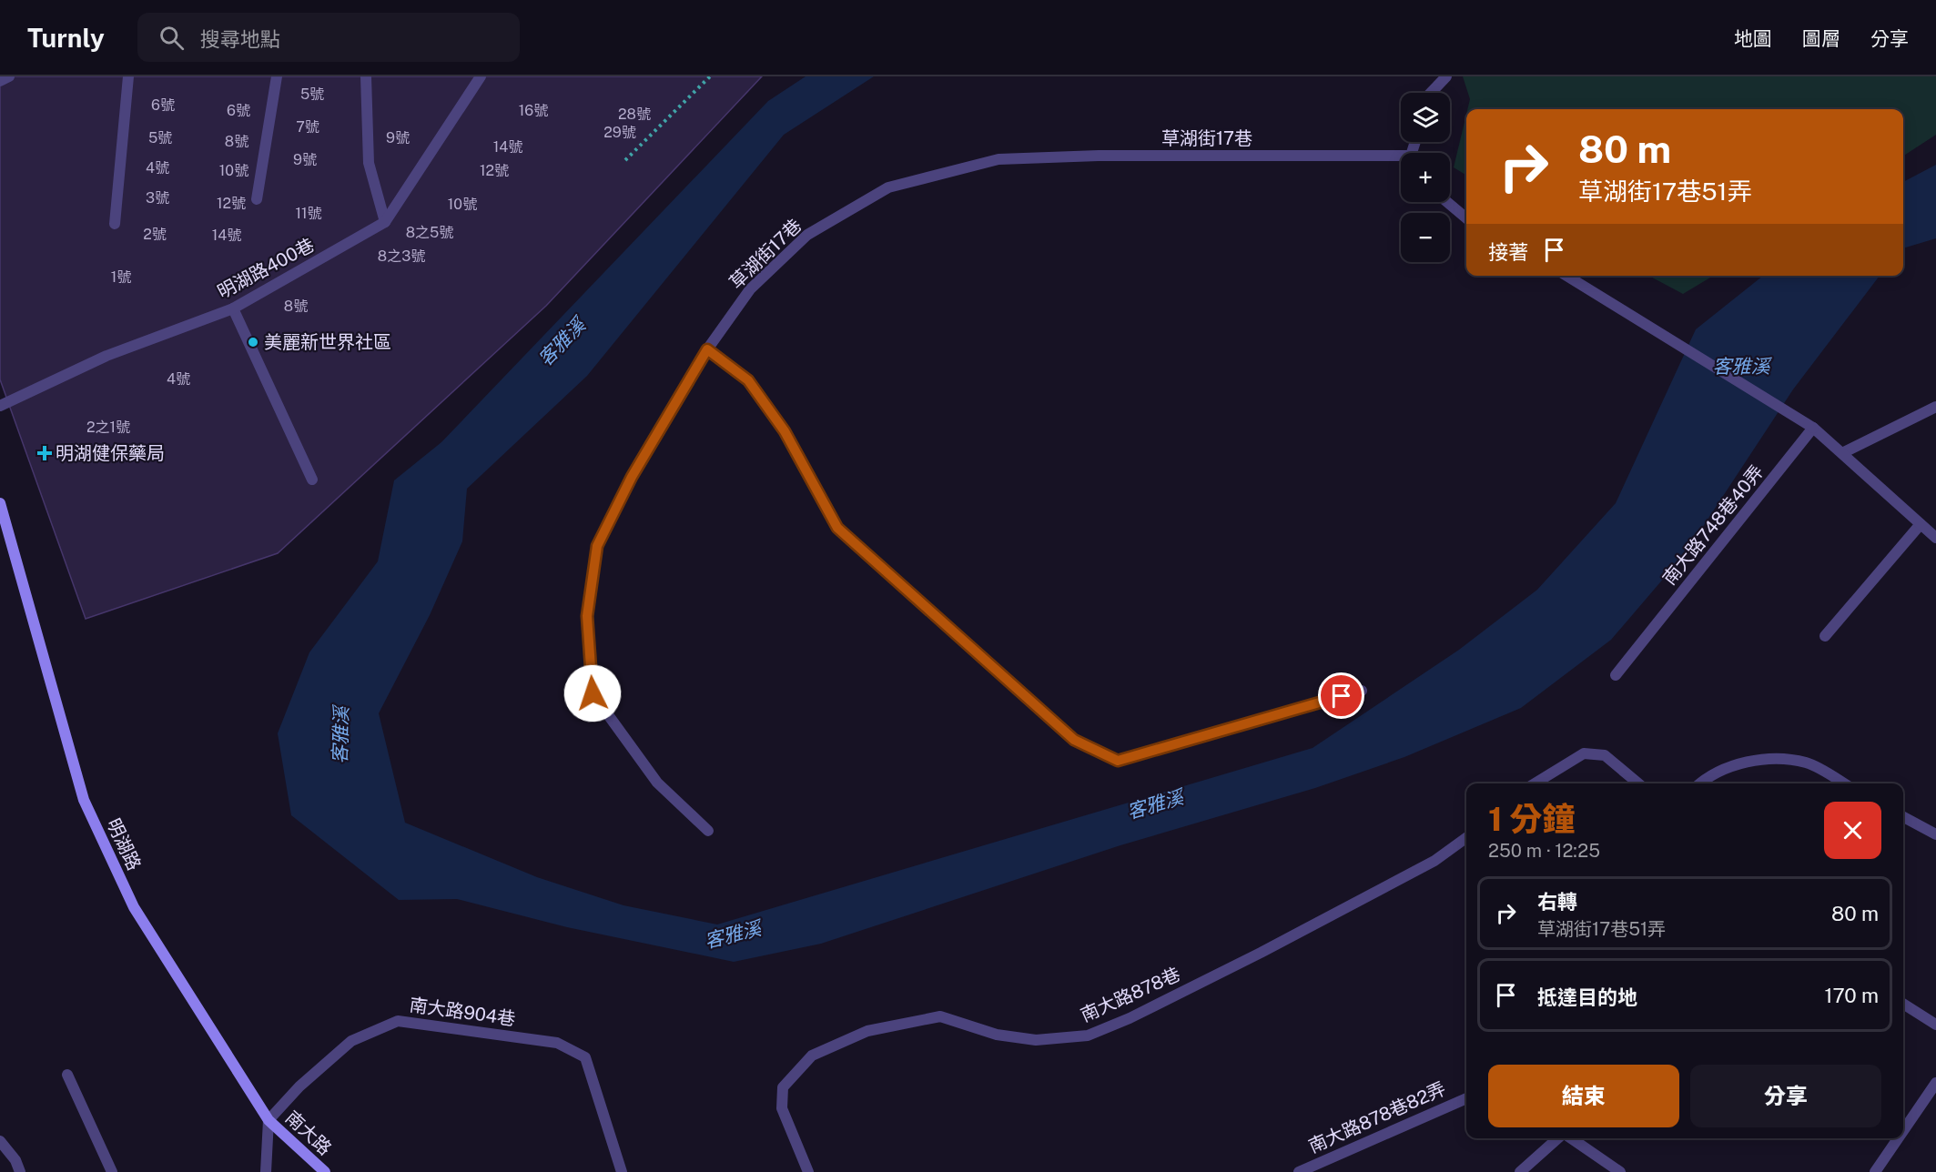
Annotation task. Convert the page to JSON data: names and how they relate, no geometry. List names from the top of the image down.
{
  "streets": {
    "main road": ["明湖路", "南大路"],
    "street": [
      "草湖街17巷",
      "明湖路400巷",
      "南大路748巷40弄",
      "南大路878巷",
      "南大路904巷",
      "南大路878巷82弄"
    ]
  },
  "crossings": [
    ["明湖路", "南大路904巷"],
    ["明湖路", "南大路"],
    ["南大路904巷", "南大路"]
  ],
  "water": ["客雅溪"],
  "places": {
    "other": ["美麗新世界社區"],
    "health": ["明湖健保藥局"]
  },
  "house_numbers": [
    "5號",
    "6號",
    "6號",
    "16號",
    "28號",
    "7號",
    "29號",
    "5號",
    "9號",
    "8號",
    "14號",
    "9號",
    "4號",
    "10號",
    "12號",
    "3號",
    "12號",
    "10號",
    "11號",
    "8之5號",
    "2號",
    "14號",
    "8之3號",
    "1號",
    "8號",
    "4號",
    "2之1號"
  ],
  "page": {
    "header": "Turnly",
    "search": "搜尋地點",
    "nav": ["地圖", "圖層", "分享"],
    "map_buttons": ["+", "−"],
    "turn": ["80 m", "草湖街17巷51弄"],
    "then": "接著",
    "heading": ["1 分鐘", "250 m · 12:25"],
    "list": [
      {
        "name": "右轉",
        "note": "草湖街17巷51弄",
        "value": "80 m"
      },
      {
        "name": "抵達目的地",
        "value": "170 m"
      }
    ],
    "buttons": ["結束", "分享"]
  }
}
